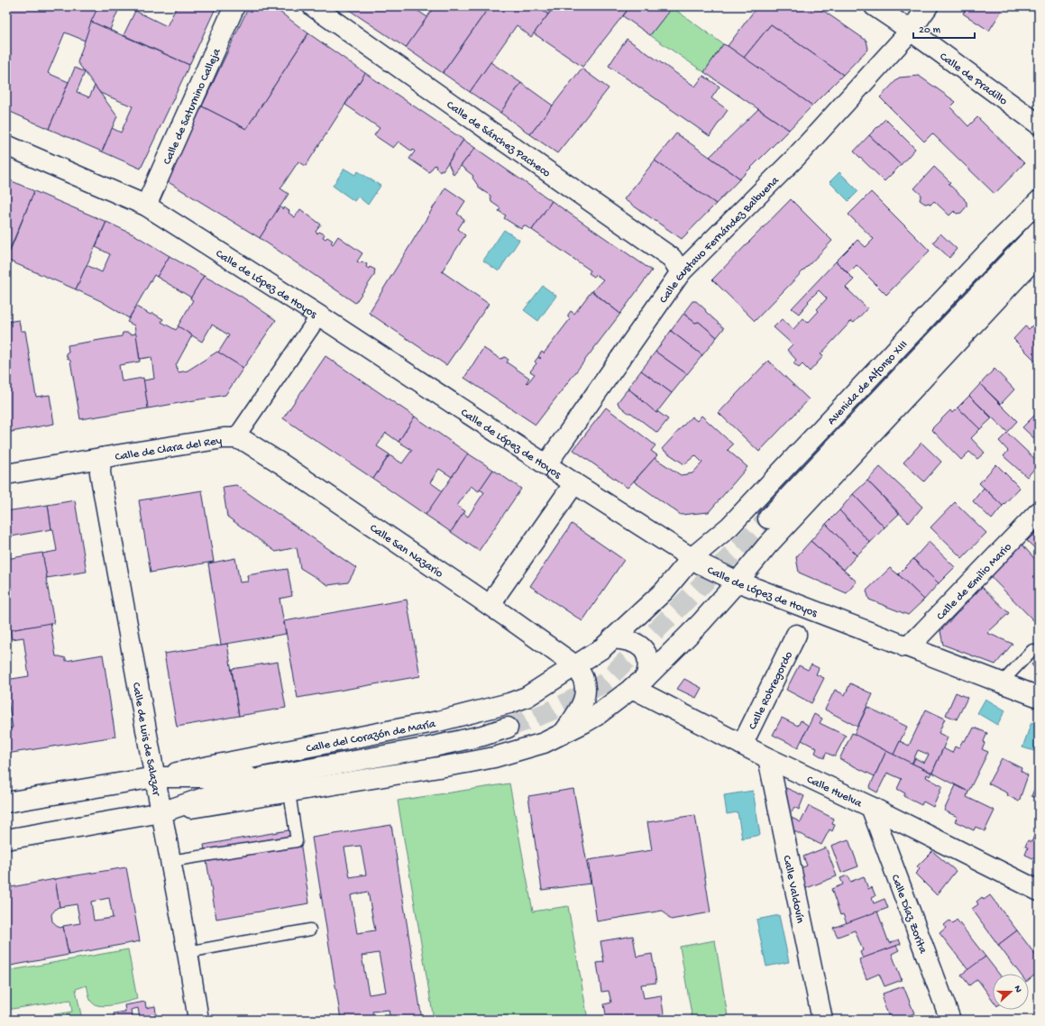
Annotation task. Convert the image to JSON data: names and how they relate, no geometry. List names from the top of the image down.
{
  "streets": {
    "street": [
      "Calle de Pradillo",
      "Calle de Saturnino Calleja",
      "Calle de Sánchez Pacheco",
      "Calle Gustavo Fernández Balbuena",
      "Calle de López de Hoyos",
      "Avenida de Alfonso XIII",
      "Calle de Clara del Rey",
      "Calle San Nazario",
      "Calle de Emilio Mario",
      "Calle Robregordo",
      "Calle del Corazón de María",
      "Calle de Luis de Salazar",
      "Calle Huelva",
      "Calle Valdovín",
      "Calle Díaz Zorita"
    ]
  },
  "crossings": [
    ["Calle de Pradillo", "Calle Gustavo Fernández Balbuena"],
    ["Calle de Saturnino Calleja", "Calle de López de Hoyos"],
    ["Calle de Sánchez Pacheco", "Calle Gustavo Fernández Balbuena"],
    ["Calle Gustavo Fernández Balbuena", "Calle de López de Hoyos"],
    ["Calle de López de Hoyos", "Avenida de Alfonso XIII"],
    ["Calle de López de Hoyos", "Calle de Emilio Mario"],
    ["Calle de López de Hoyos", "Calle del Corazón de María"],
    ["Avenida de Alfonso XIII", "Calle del Corazón de María"],
    ["Calle de Clara del Rey", "Calle San Nazario"],
    ["Calle de Clara del Rey", "Calle de Luis de Salazar"],
    ["Calle San Nazario", "Calle del Corazón de María"],
    ["Calle Robregordo", "Calle Huelva"],
    ["Calle del Corazón de María", "Calle de Luis de Salazar"],
    ["Calle del Corazón de María", "Calle Huelva"],
    ["Calle Huelva", "Calle Valdovín"],
    ["Calle Huelva", "Calle Díaz Zorita"]
  ],
  "scale_bar": "20 m",
  "north": "right"
}
